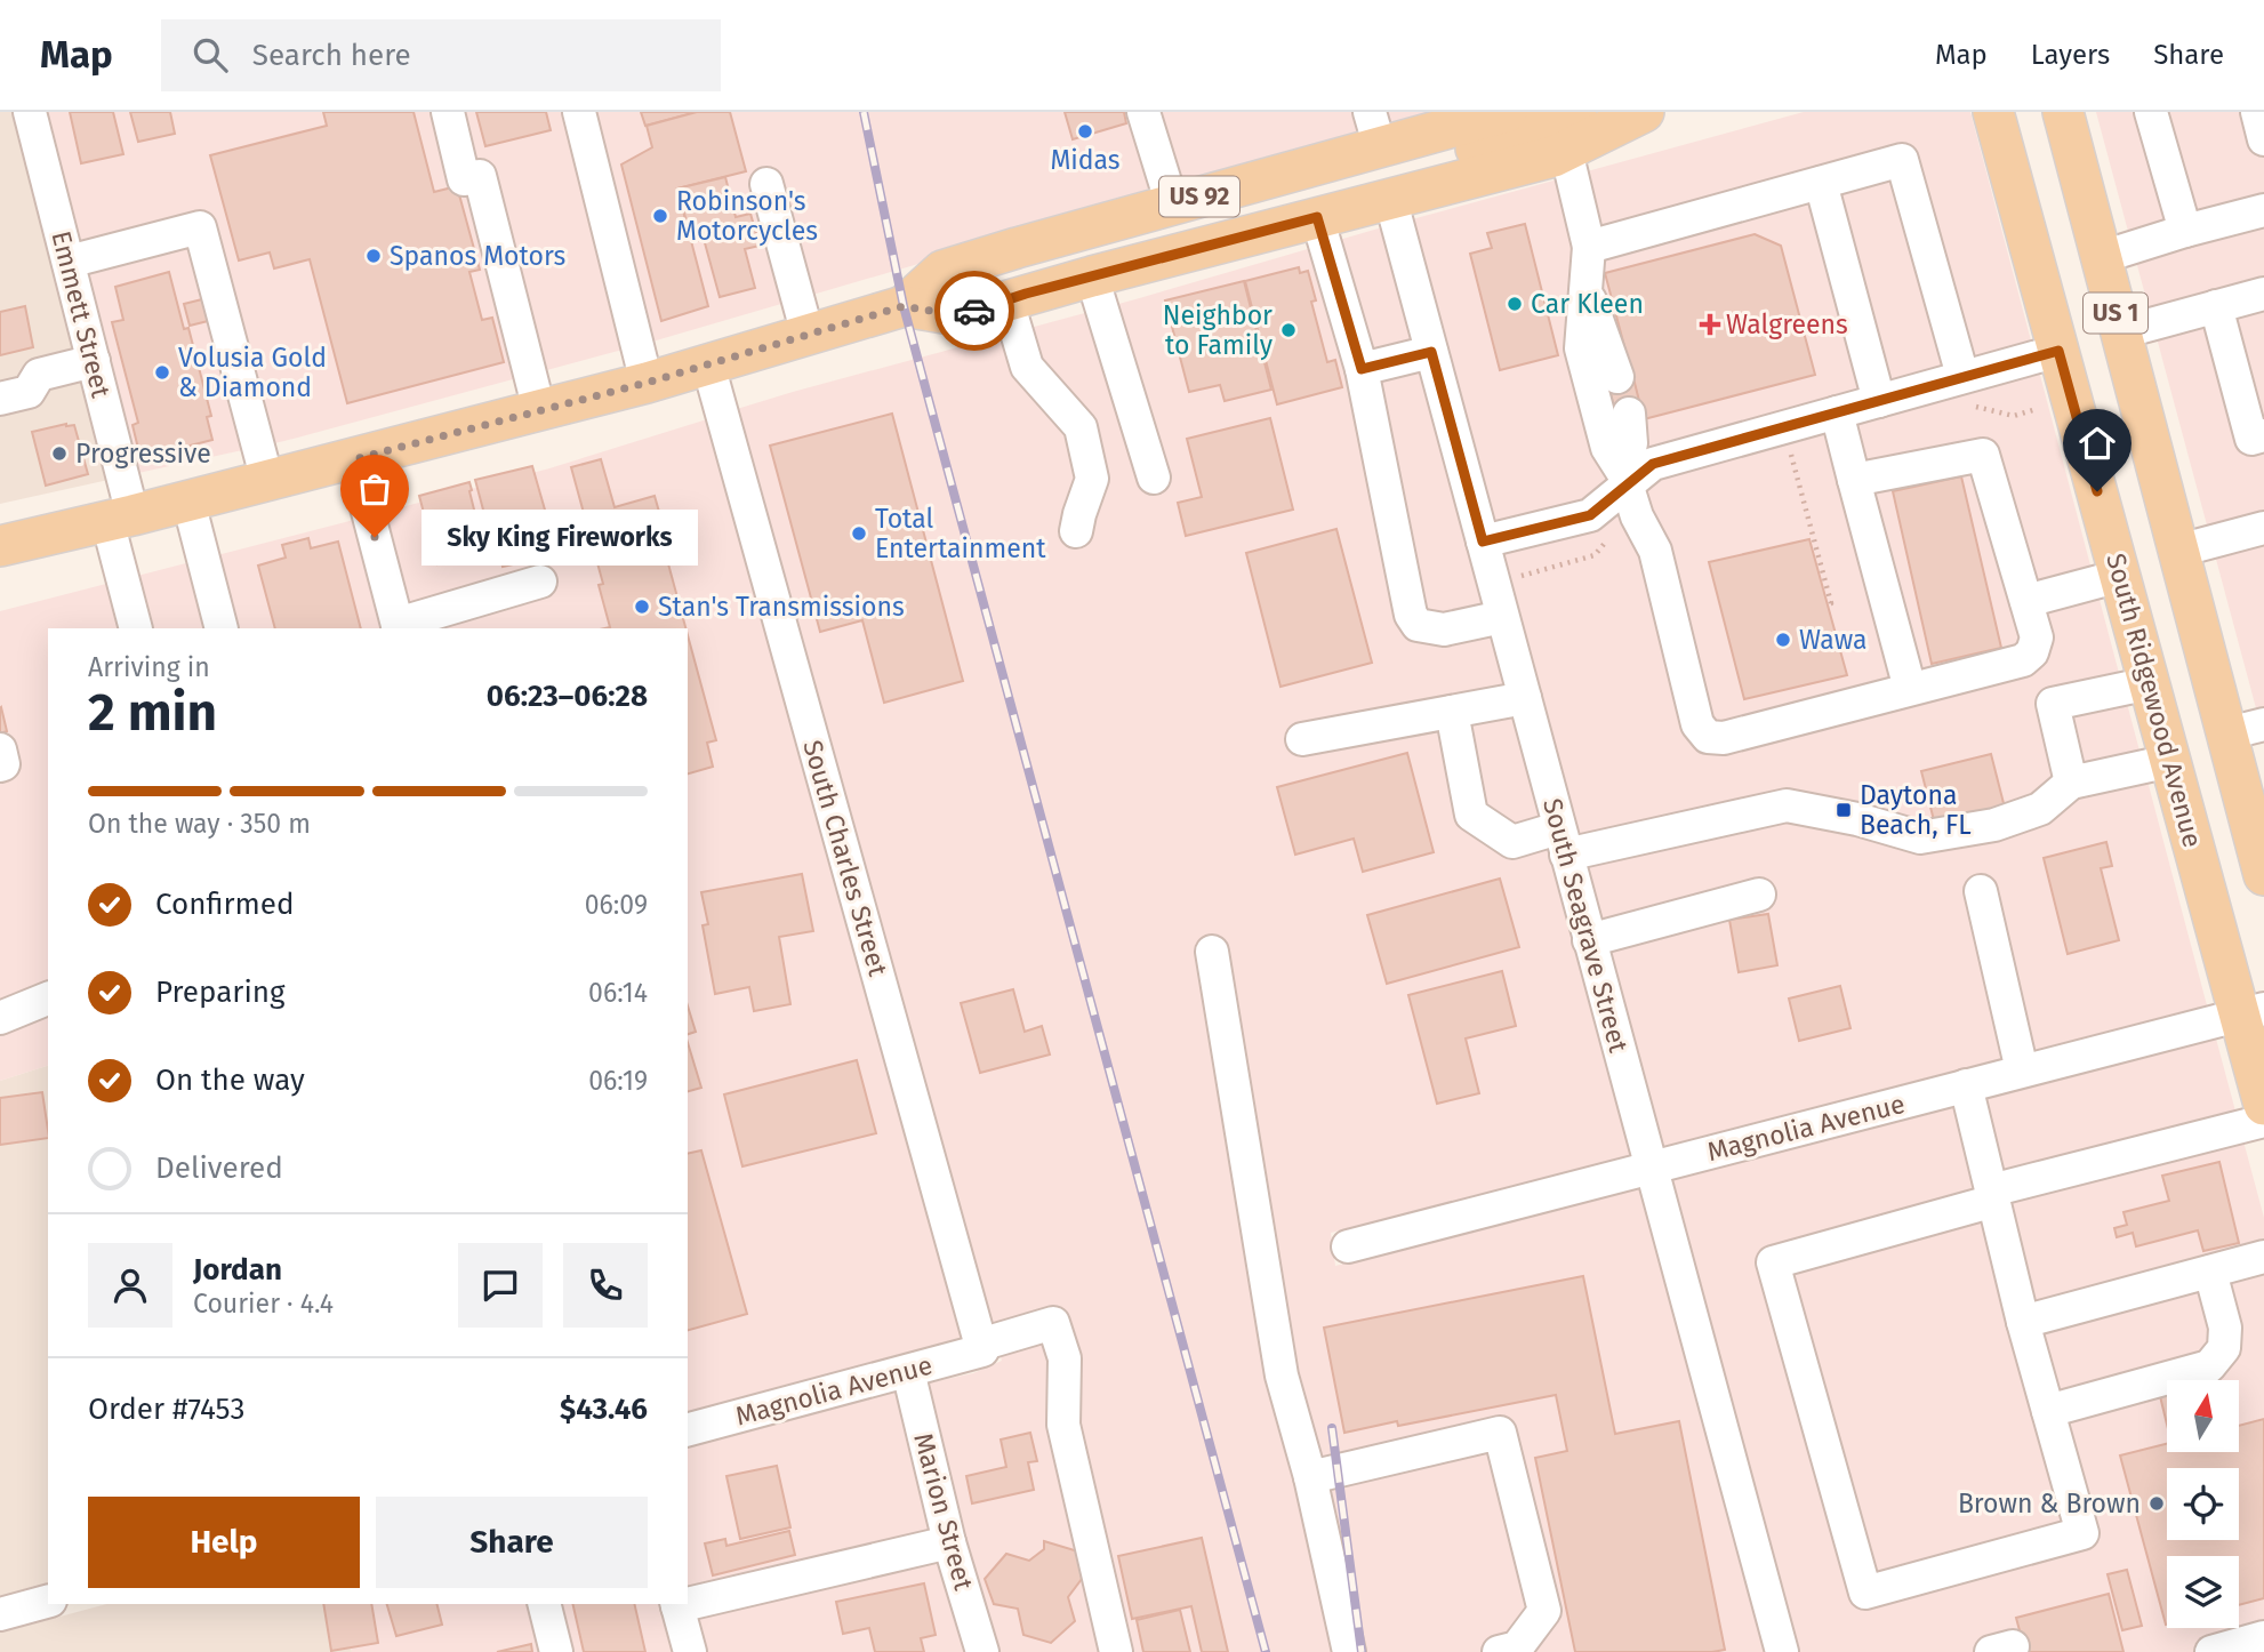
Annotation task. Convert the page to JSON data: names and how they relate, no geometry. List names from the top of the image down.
{
  "streets": {
    "main road": ["US 92", "US 1", "South Ridgewood Avenue"],
    "street": [
      "Emmett Street",
      "South Charles Street",
      "South Seagrave Street",
      "Magnolia Avenue",
      "Marion Street"
    ]
  },
  "crossings": [
    ["US 92", "Emmett Street"],
    ["US 92", "South Charles Street"],
    ["US 92", "South Seagrave Street"],
    ["South Ridgewood Avenue", "Magnolia Avenue"],
    ["South Charles Street", "Magnolia Avenue"],
    ["South Seagrave Street", "Magnolia Avenue"],
    ["Magnolia Avenue", "Marion Street"]
  ],
  "places": {
    "other": [
      "Midas",
      "Robinson's Motorcycles",
      "Spanos Motors",
      "Car Kleen",
      "Neighbor to Family",
      "Volusia Gold & Diamond",
      "Progressive",
      "Total Entertainment",
      "Sky King Fireworks",
      "Stan's Transmissions",
      "Wawa",
      "Brown & Brown"
    ],
    "health": ["Walgreens"],
    "transit": ["Daytona Beach, FL"]
  },
  "north": "top",
  "page": {
    "header": "Map",
    "search": "Search here",
    "nav": ["Map", "Layers", "Share"],
    "bubble": "Sky King Fireworks",
    "heading": ["2 min", "Arriving in", "06:23–06:28"],
    "panel": [
      "Jordan",
      "Courier · 4.4",
      "Order #7453",
      "$43.46"
    ],
    "bar": "On the way · 350 m",
    "list": [
      ["Confirmed", "06:09"],
      ["Preparing", "06:14"],
      ["On the way", "06:19"],
      "Delivered"
    ],
    "buttons": ["Help", "Share"]
  }
}
